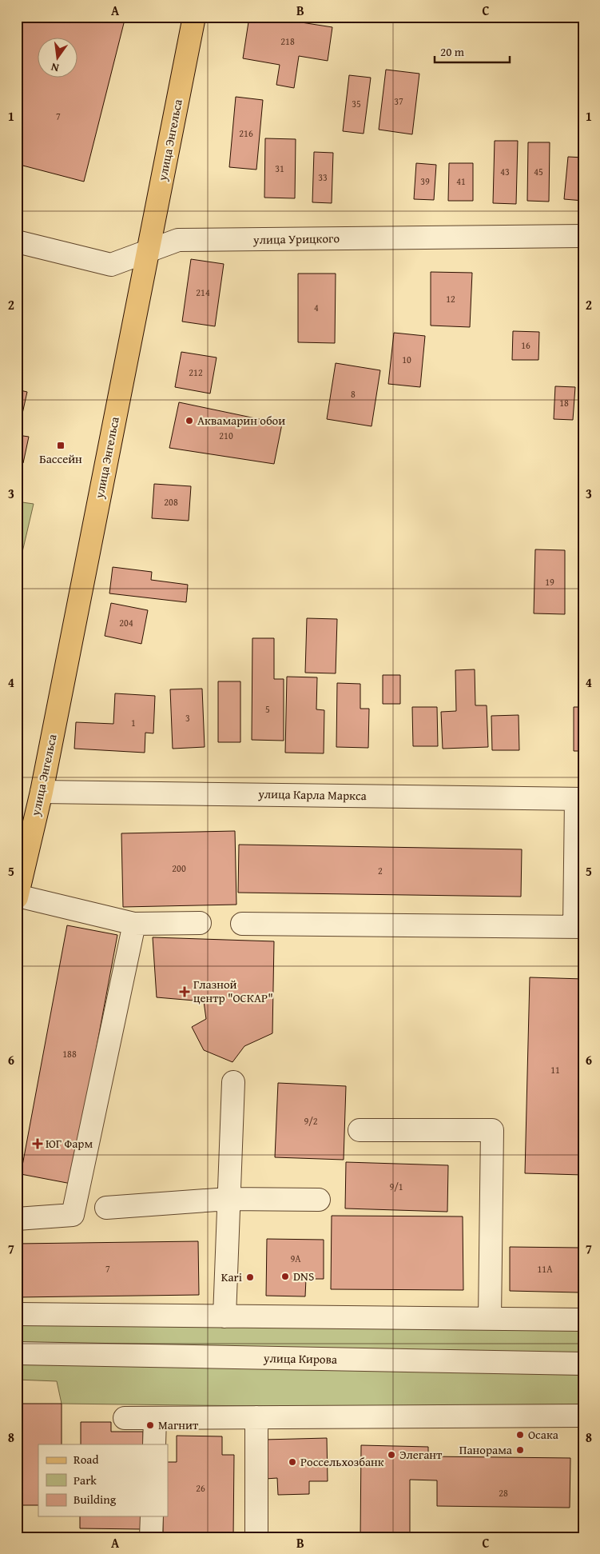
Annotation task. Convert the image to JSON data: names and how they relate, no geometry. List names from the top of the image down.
{
  "streets": {
    "main road": ["улица Энгельса"],
    "street": ["улица Урицкого", "улица Карла Маркса", "улица Кирова"]
  },
  "crossings": [
    ["улица Энгельса", "улица Урицкого"],
    ["улица Энгельса", "улица Карла Маркса"]
  ],
  "places": {
    "other": [
      "Аквамарин обои",
      "DNS",
      "Kari",
      "Магнит",
      "Осака",
      "Панорама",
      "Элегант",
      "Россельхозбанк"
    ],
    "transit": ["Бассейн"],
    "health": ["Глазной центр \"ОСКАР\"", "ЮГ Фарм"]
  },
  "house_numbers": [
    "218",
    "37",
    "35",
    "7",
    "216",
    "31",
    "43",
    "45",
    "33",
    "39",
    "41",
    "214",
    "12",
    "4",
    "16",
    "10",
    "212",
    "8",
    "18",
    "210",
    "208",
    "19",
    "204",
    "5",
    "3",
    "1",
    "200",
    "2",
    "188",
    "11",
    "9/2",
    "9/1",
    "9А",
    "7",
    "11А",
    "26",
    "28"
  ],
  "legend": ["Road", "Park", "Building"],
  "scale_bar": "20 m",
  "north": "bottom",
  "grid": {
    "columns": ["A", "B", "C"],
    "rows": [
      "1",
      "2",
      "3",
      "4",
      "5",
      "6",
      "7",
      "8"
    ]
  }
}
